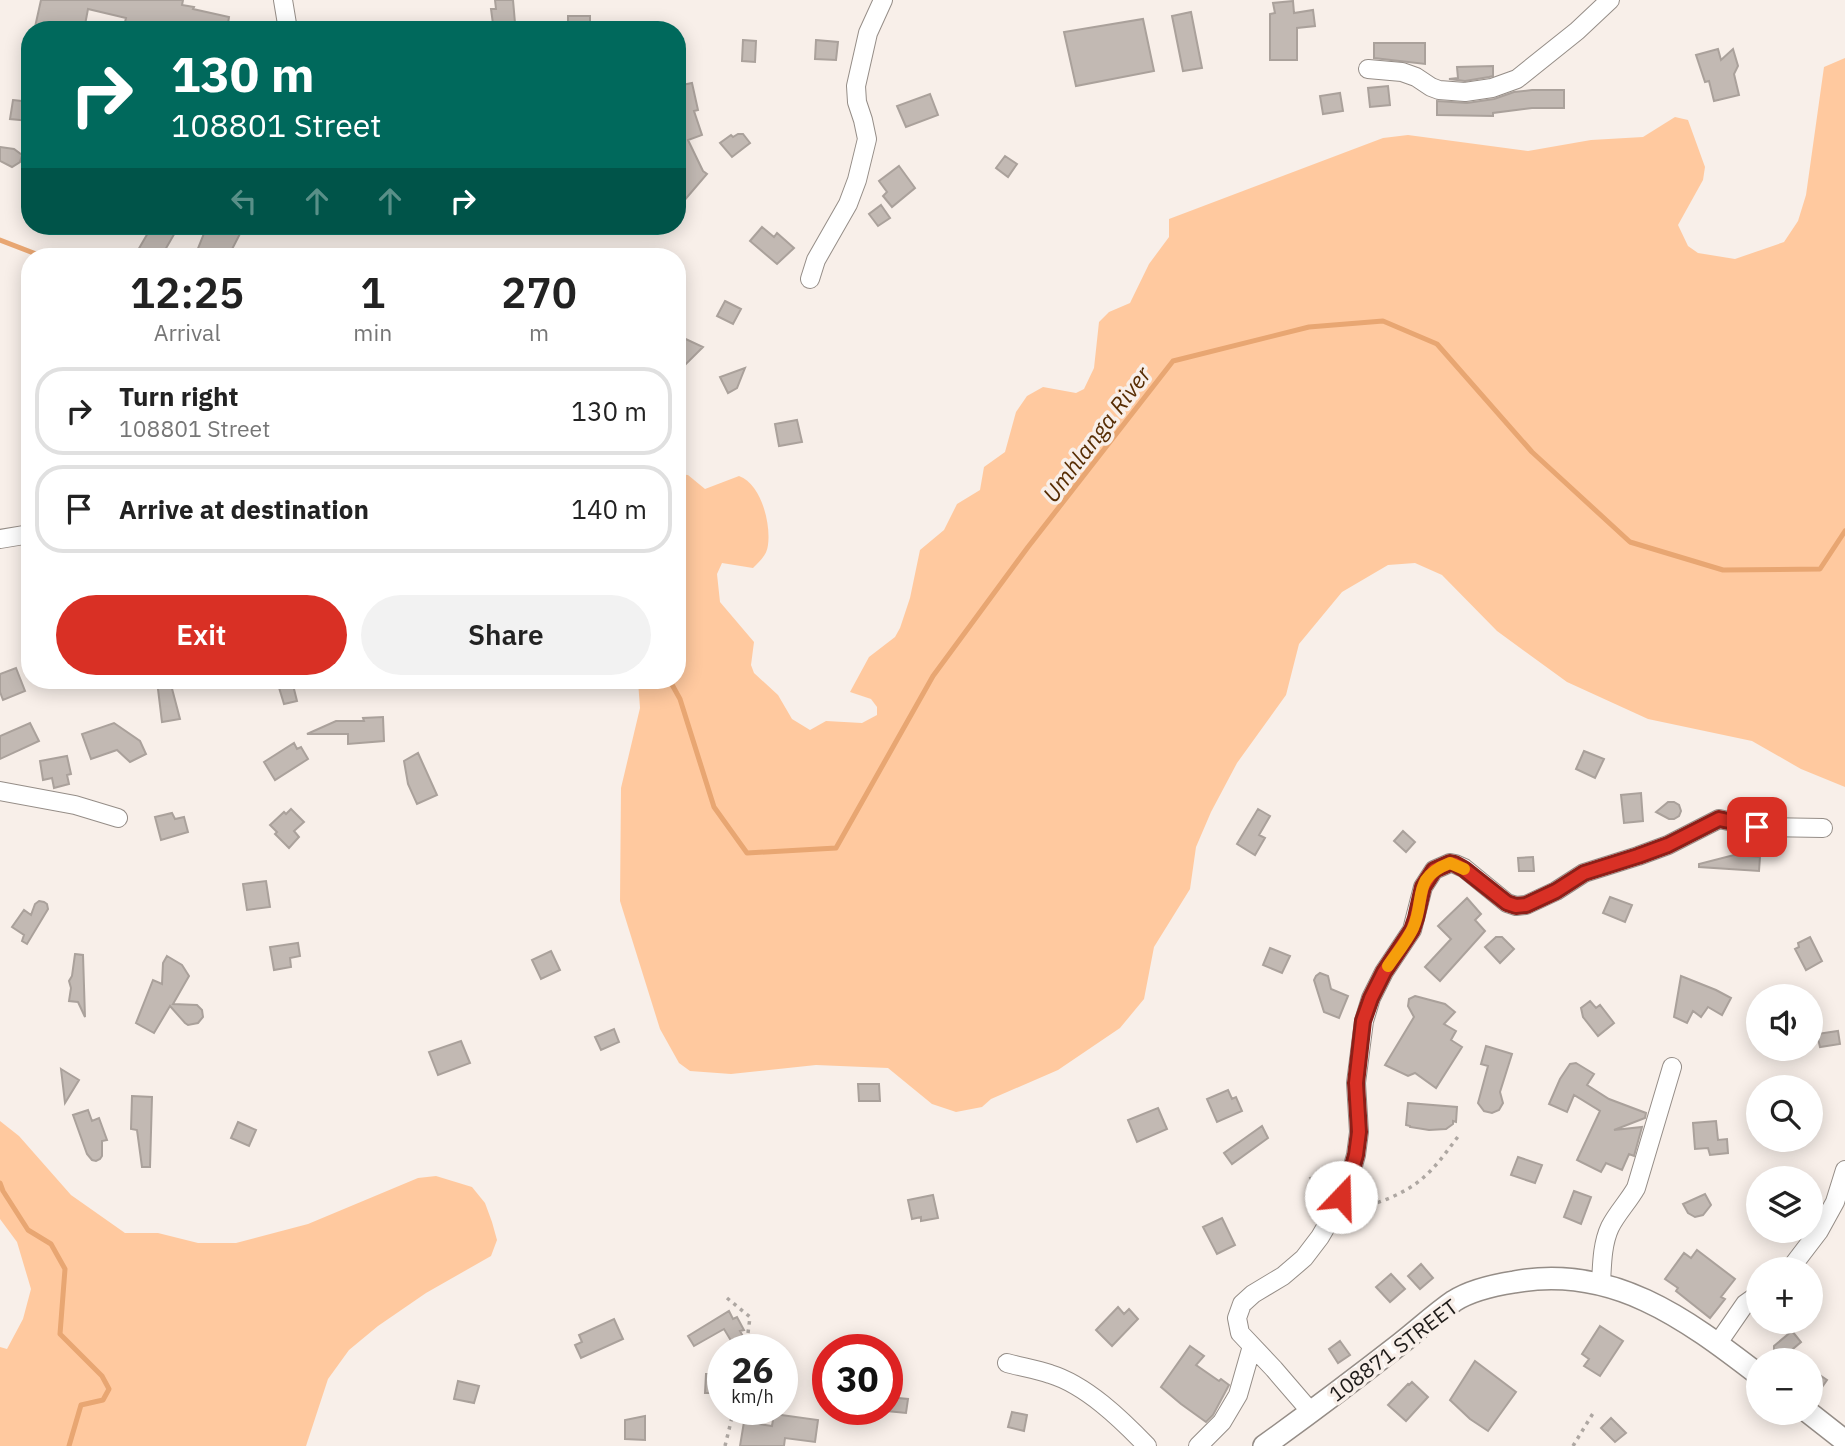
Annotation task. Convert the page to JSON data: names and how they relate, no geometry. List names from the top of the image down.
{
  "streets": {
    "street": ["108871 STREET"]
  },
  "water": ["Umhlanga River"],
  "page": {
    "turn": ["130 m", "108801 Street"],
    "eta": [
      "12:25",
      "Arrival",
      "1",
      "min",
      "270",
      "m"
    ],
    "list": [
      {
        "name": "Turn right",
        "note": "108801 Street",
        "value": "130 m"
      },
      {
        "name": "Arrive at destination",
        "value": "140 m"
      }
    ],
    "buttons": ["Exit", "Share"],
    "map_buttons": ["+", "−"],
    "speed": "26 km/h",
    "limit": "30"
  }
}
